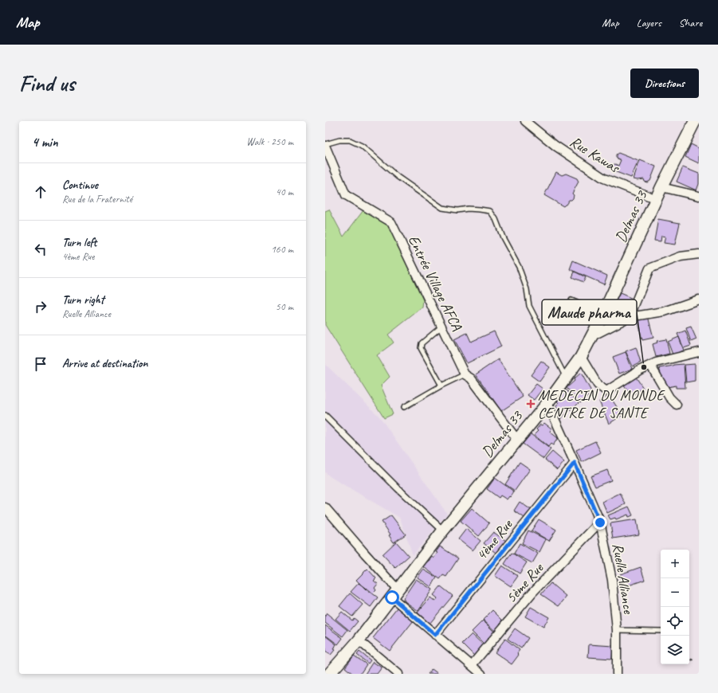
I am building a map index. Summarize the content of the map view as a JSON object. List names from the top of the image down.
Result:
{
  "streets": {
    "main road": ["Delmas 33"],
    "street": [
      "Rue Kawas",
      "Entrée Village AFCA",
      "4ème Rue",
      "Ruelle Alliance",
      "5ème Rue"
    ]
  },
  "crossings": [
    ["Rue Kawas", "Delmas 33"],
    ["Delmas 33", "Entrée Village AFCA"],
    ["Delmas 33", "Ruelle Alliance"],
    ["4ème Rue", "Ruelle Alliance"],
    ["Ruelle Alliance", "5ème Rue"]
  ],
  "places": {
    "other": ["Maude pharma"],
    "health": ["MEDECIN DU MONDE CENTRE DE SANTE"]
  },
  "page": {
    "header": "Map",
    "nav": ["Map", "Layers", "Share"],
    "buttons": "Directions",
    "title": "Find us",
    "heading": ["4 min", "Walk · 250 m"],
    "list": [
      ["Continue", "Rue de la Fraternité", "40 m"],
      ["Turn left", "4ème Rue", "160 m"],
      ["Turn right", "Ruelle Alliance", "50 m"],
      "Arrive at destination"
    ],
    "map_buttons": ["+", "−"]
  }
}
